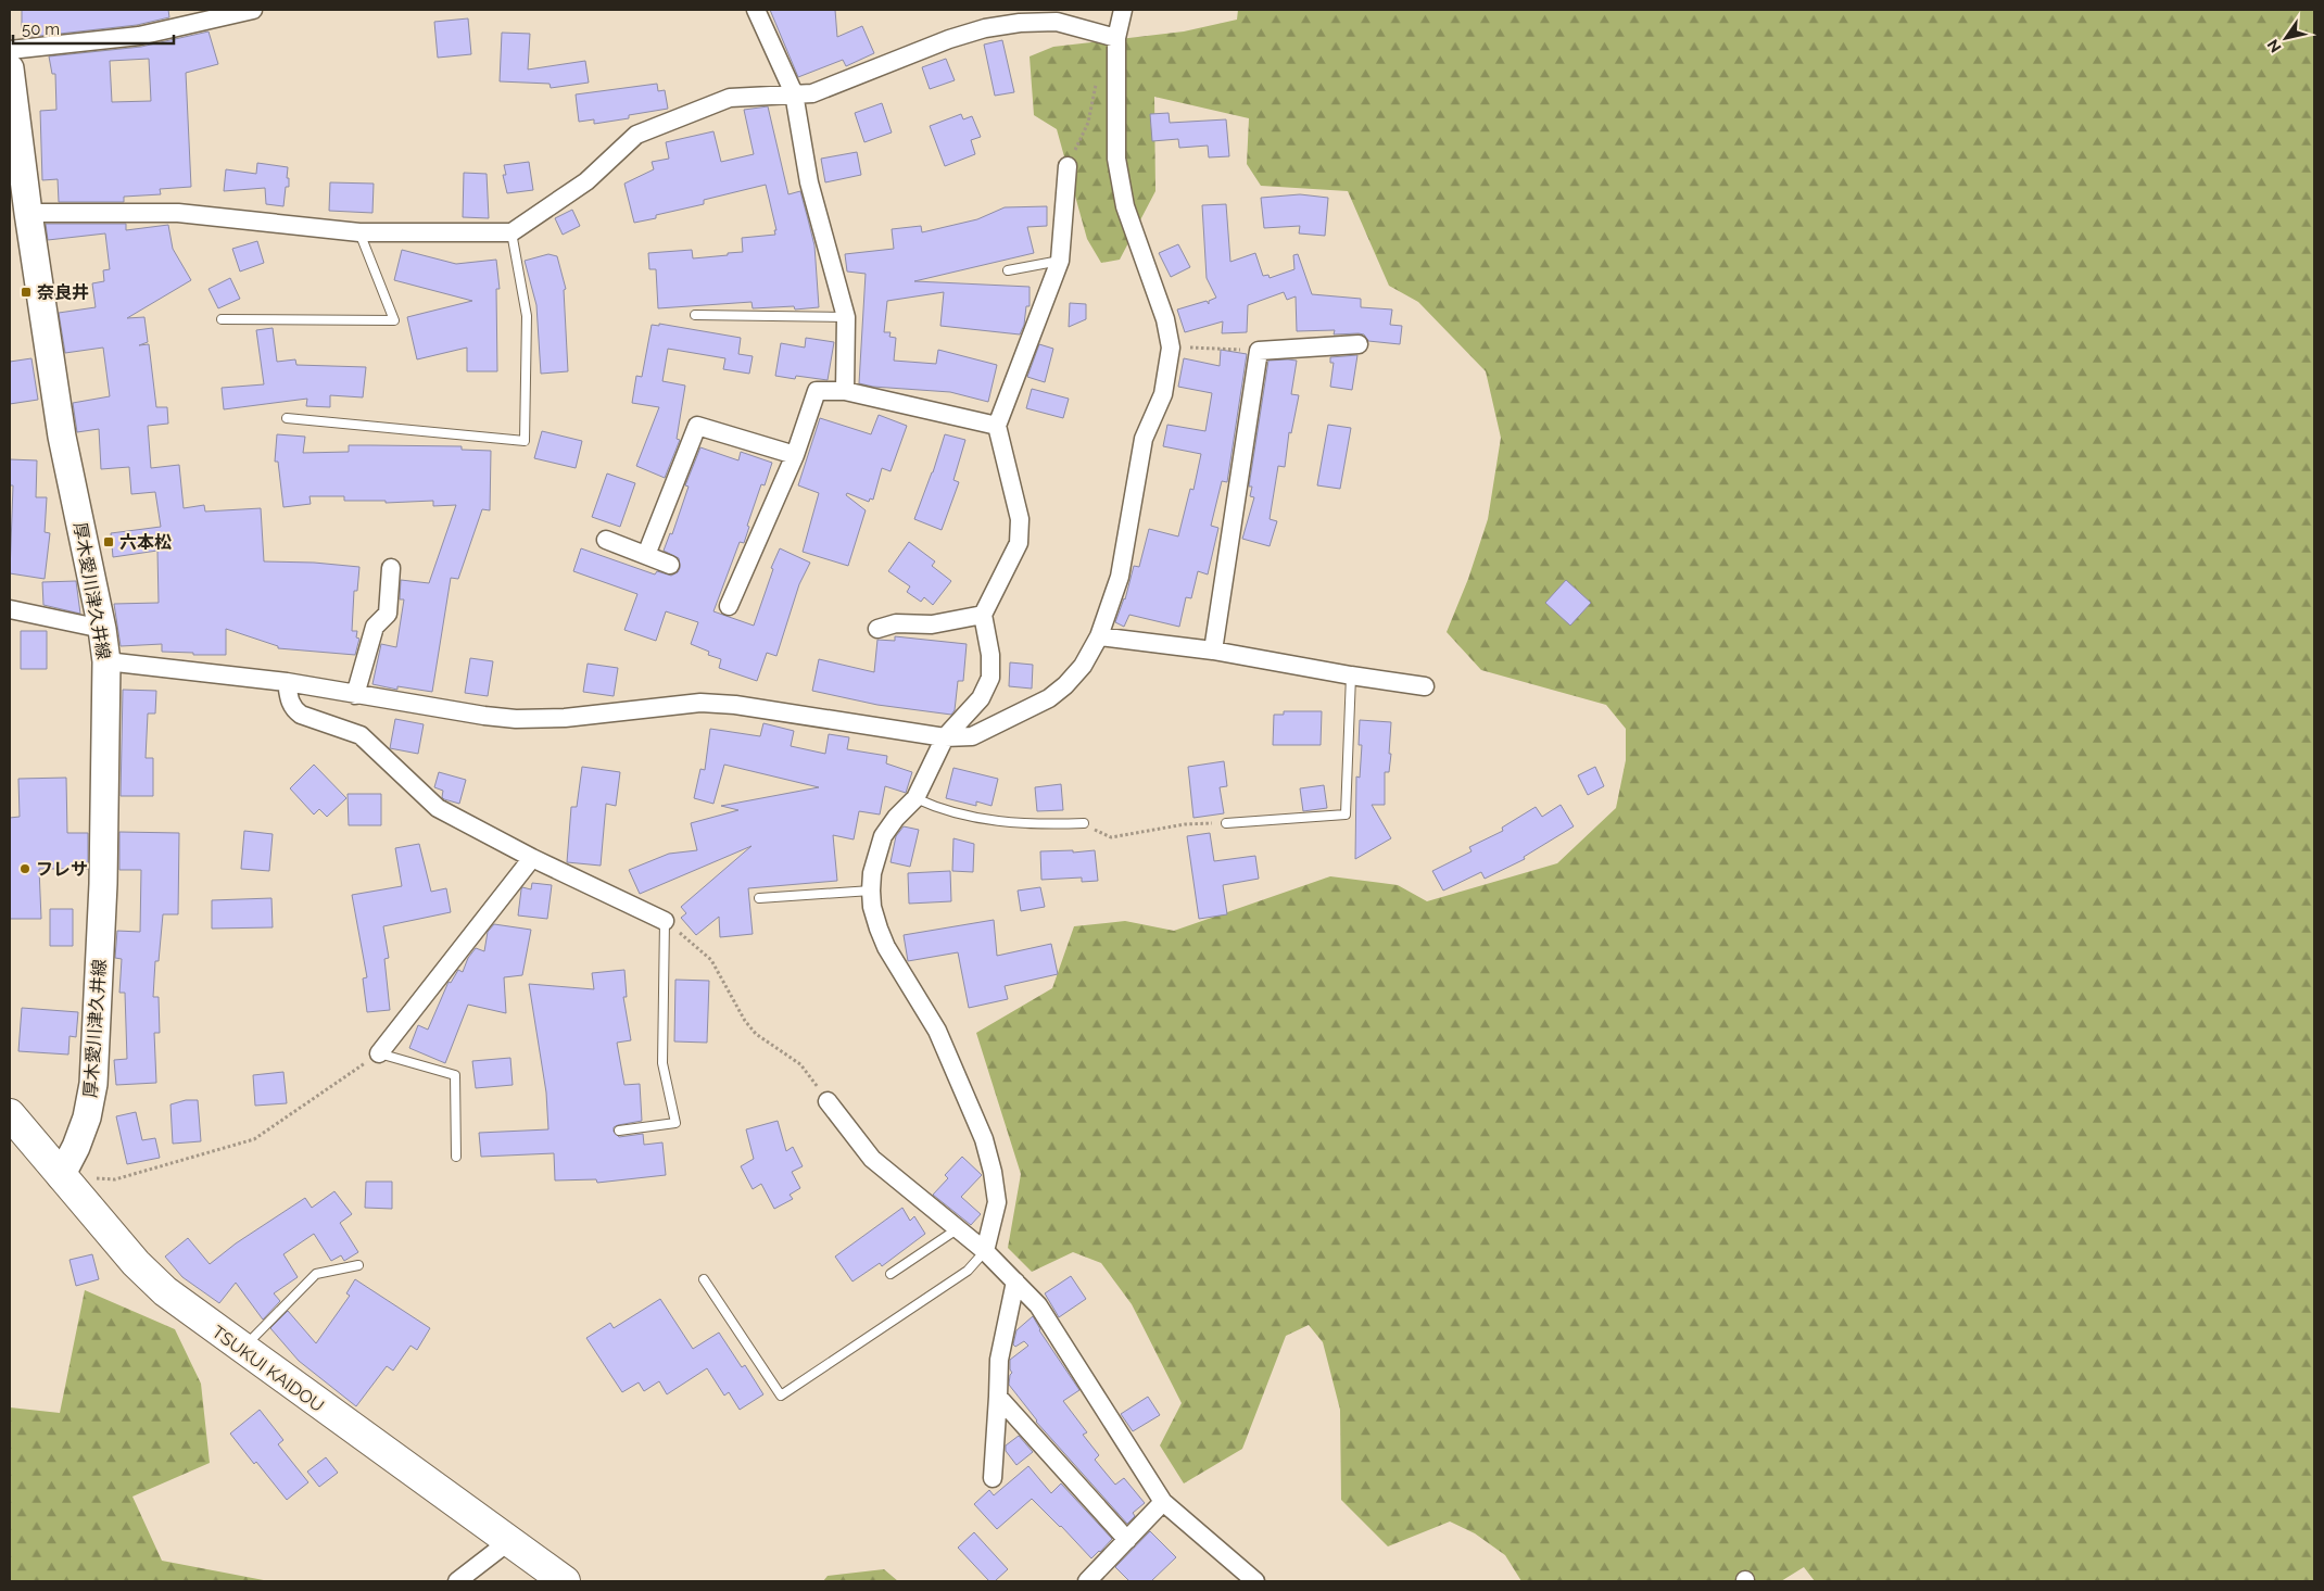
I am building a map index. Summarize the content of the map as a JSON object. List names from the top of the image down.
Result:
{
  "streets": {
    "highway": ["TSUKUI KAIDOU"],
    "main road": ["厚木愛川津久井線"]
  },
  "crossings": [
    ["厚木愛川津久井線", "TSUKUI KAIDOU"]
  ],
  "places": {
    "transit": ["奈良井", "六本松"],
    "other": ["フレサ"]
  },
  "scale_bar": "50 m",
  "north": "bottom left"
}
